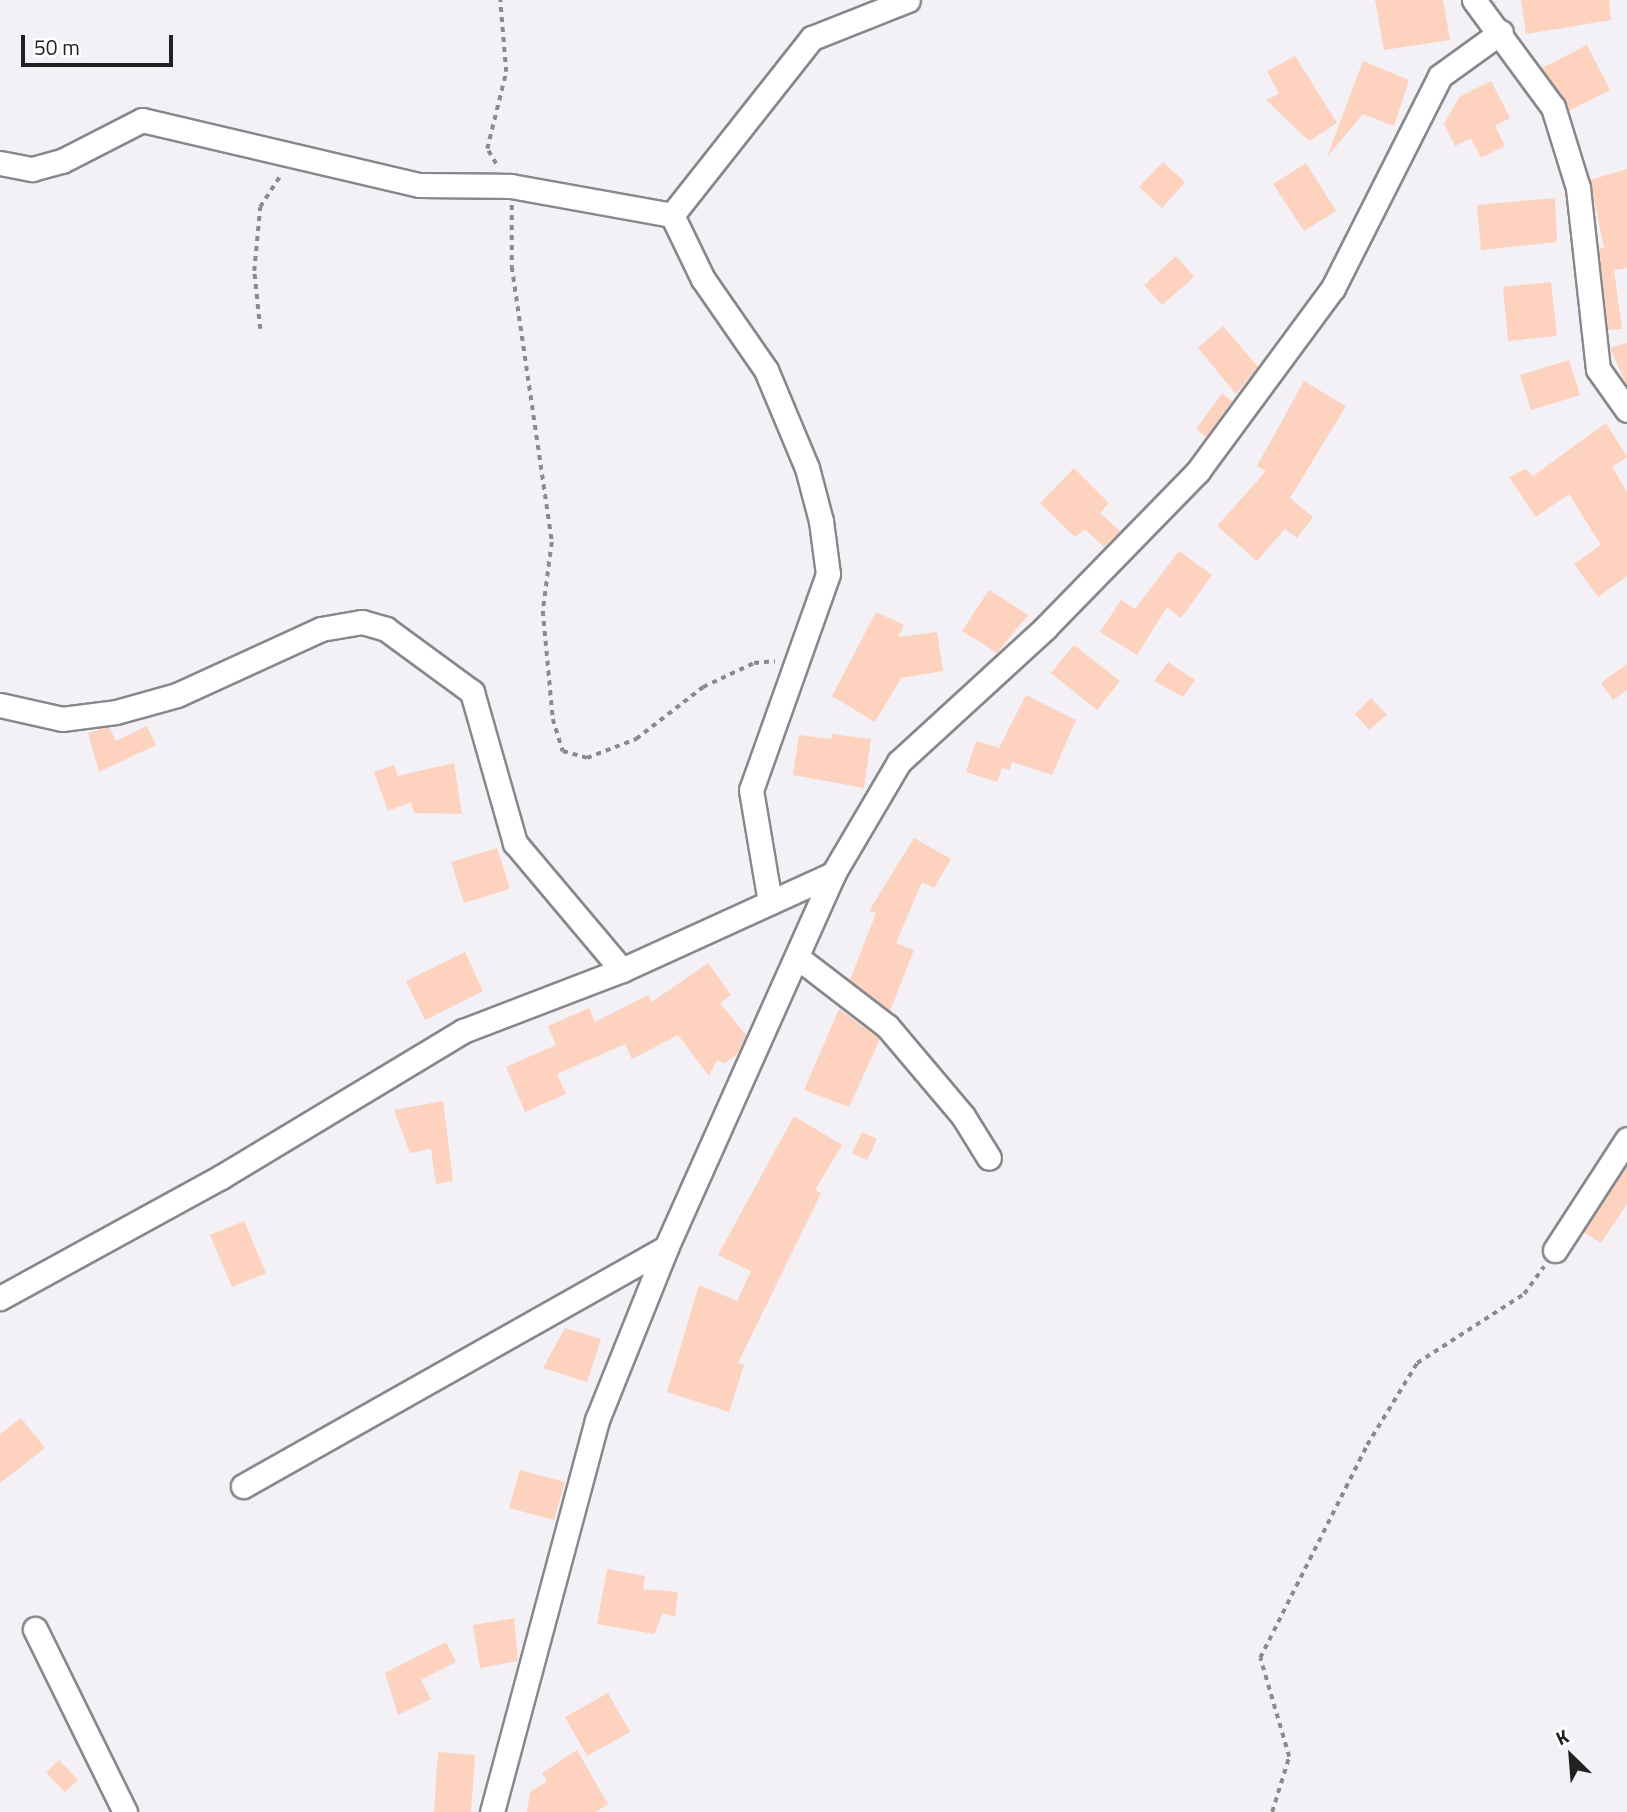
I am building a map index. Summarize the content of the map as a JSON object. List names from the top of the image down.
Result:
{
  "scale_bar": "50 m",
  "north": "top left"
}
